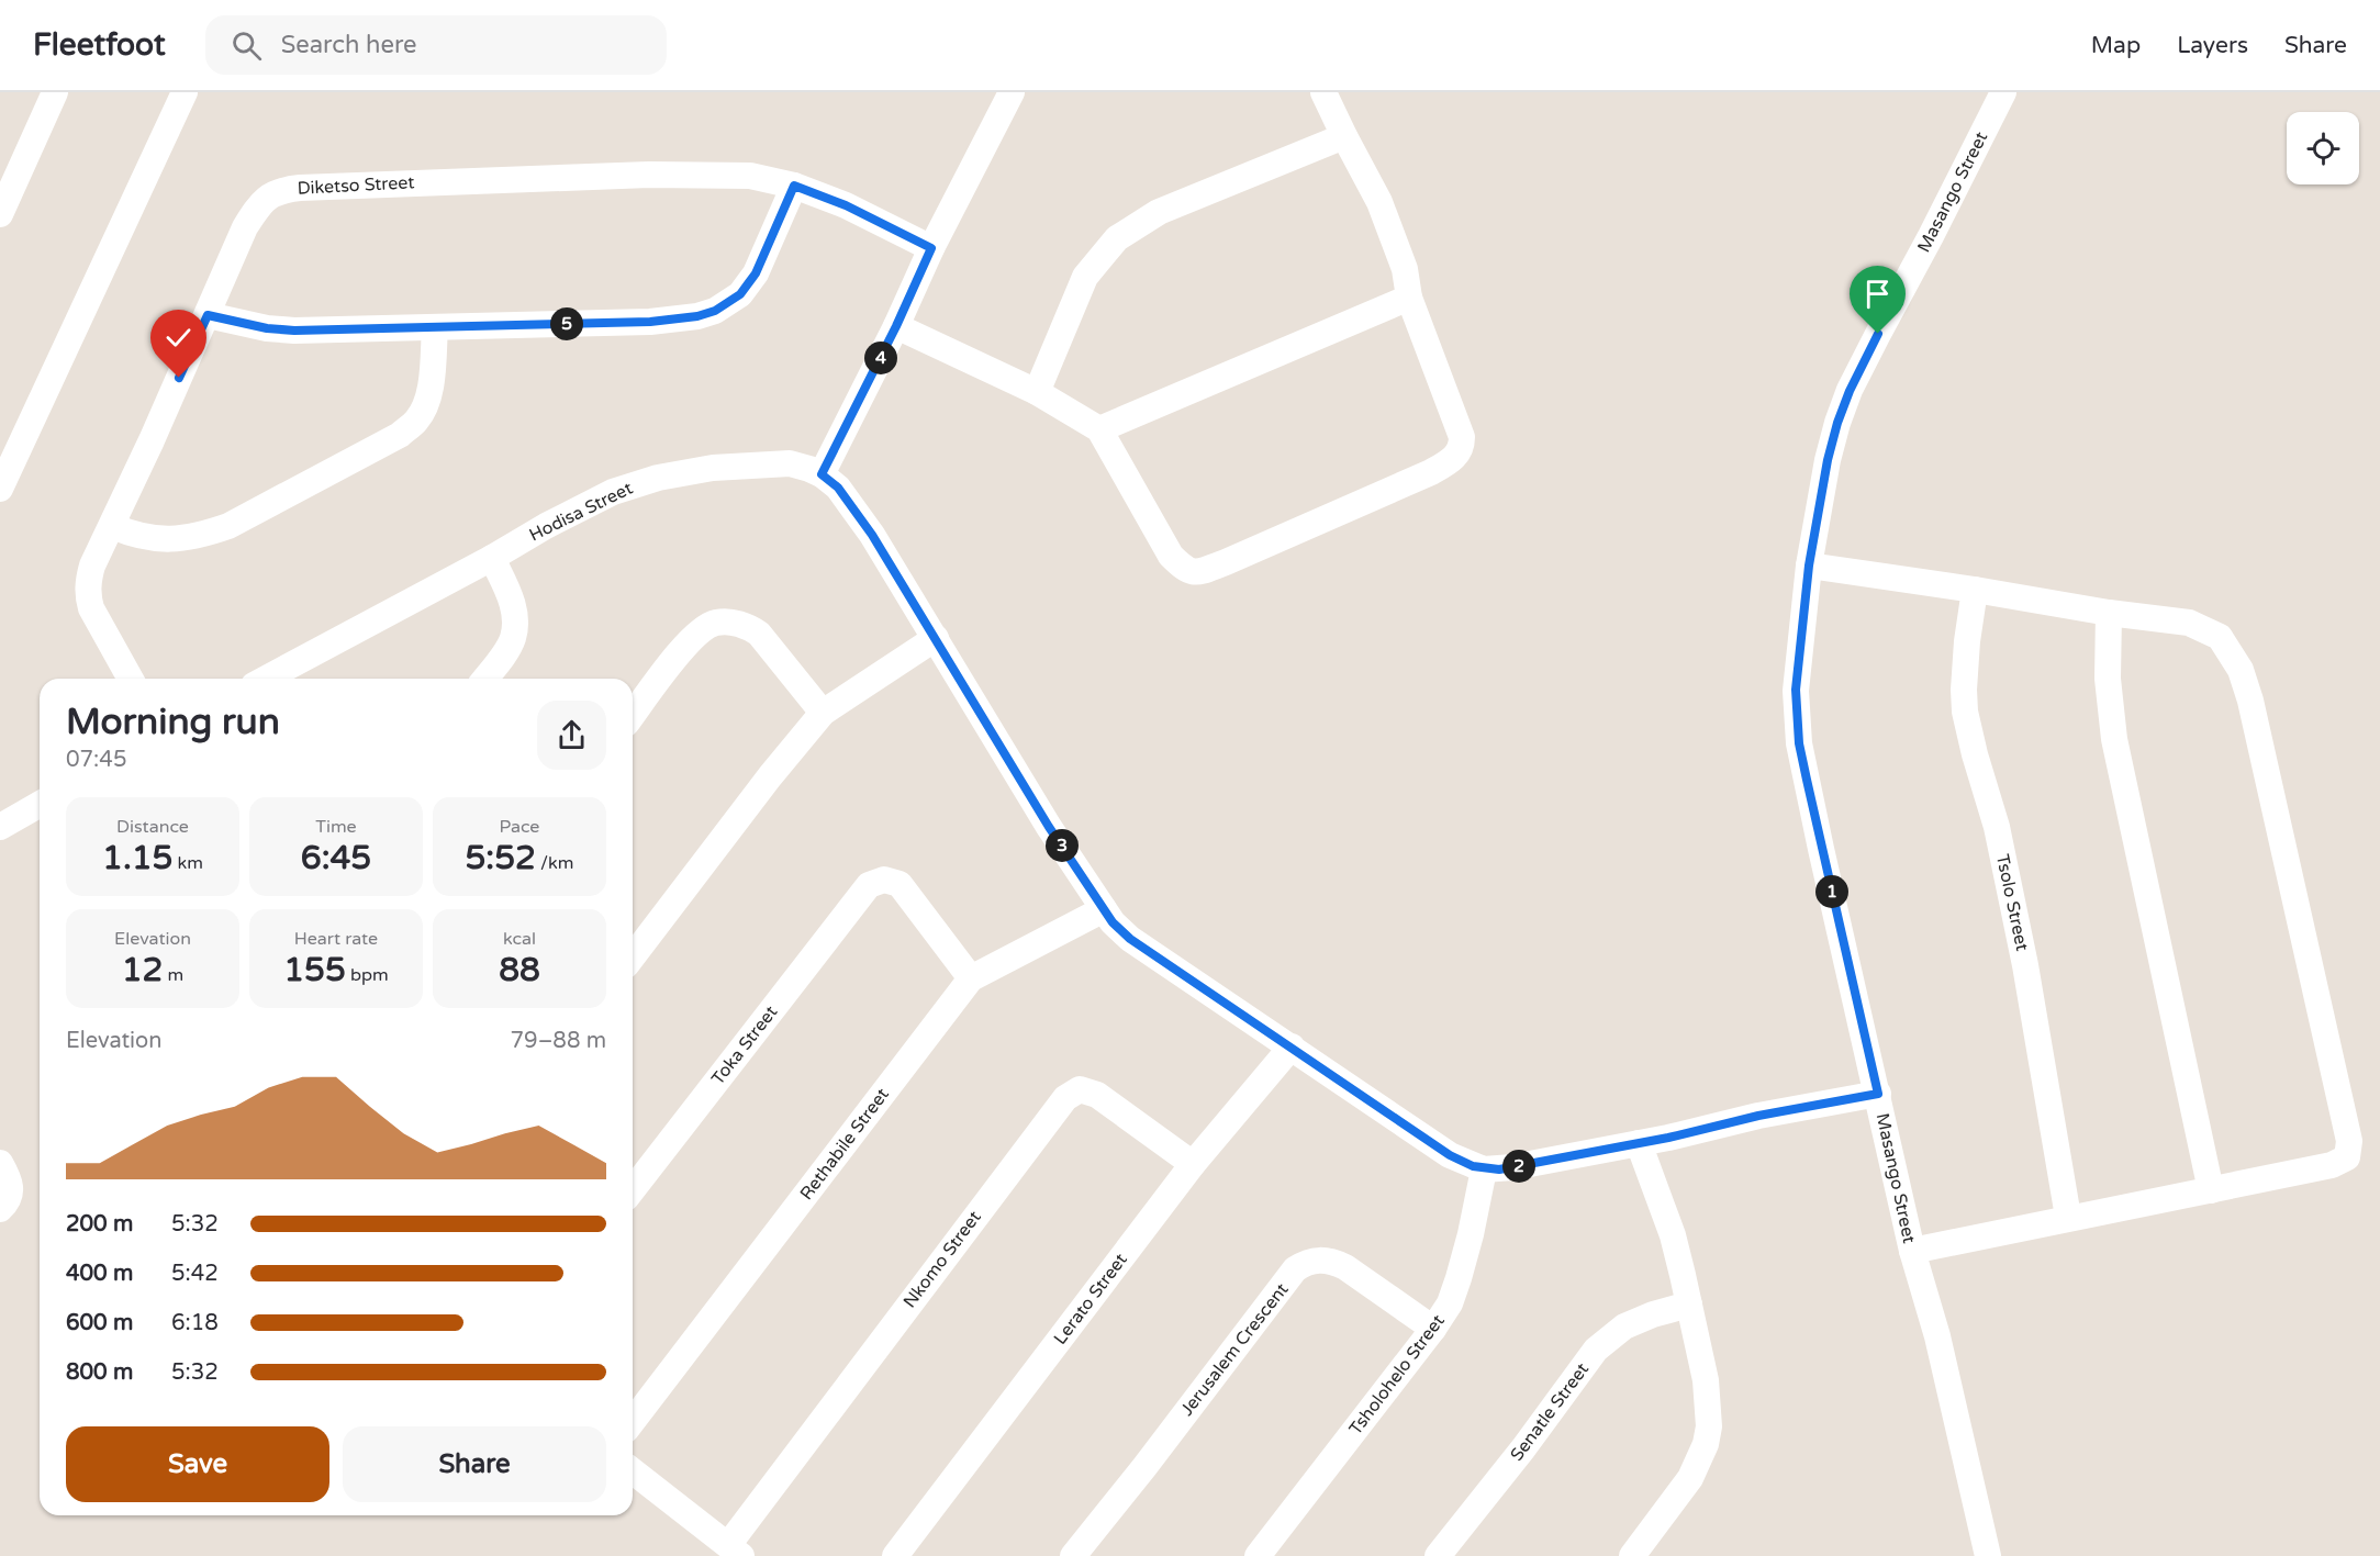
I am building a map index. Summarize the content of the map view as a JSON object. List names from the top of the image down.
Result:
{
  "streets": {
    "street": [
      "Diketso Street",
      "Masango Street",
      "Hodisa Street",
      "Tsolo Street",
      "Toka Street",
      "Rethabile Street",
      "Nkomo Street",
      "Lerato Street",
      "Jerusalem Crescent",
      "Tsholohelo Street",
      "Senatle Street"
    ]
  },
  "crossings": [
    ["Masango Street", "Hodisa Street"],
    ["Hodisa Street", "Rethabile Street"],
    ["Hodisa Street", "Lerato Street"],
    ["Hodisa Street", "Tsholohelo Street"],
    ["Toka Street", "Rethabile Street"],
    ["Nkomo Street", "Lerato Street"],
    ["Jerusalem Crescent", "Tsholohelo Street"]
  ],
  "page": {
    "header": "Fleetfoot",
    "search": "Search here",
    "nav": ["Map", "Layers", "Share"],
    "pins": [
      "5",
      "4",
      "3",
      "1",
      "2"
    ],
    "heading": ["Morning run", "07:45"],
    "stats": [
      ["Distance", "1.15 km"],
      ["Time", "6:45"],
      ["Pace", "5:52 /km"],
      ["Elevation", "12 m"],
      ["Heart rate", "155 bpm"],
      ["kcal", "88"]
    ],
    "chart": ["Elevation", "79–88 m"],
    "list": [
      {
        "name": "200 m",
        "note": "5:32"
      },
      {
        "name": "400 m",
        "note": "5:42"
      },
      {
        "name": "600 m",
        "note": "6:18"
      },
      {
        "name": "800 m",
        "note": "5:32"
      }
    ],
    "buttons": ["Save", "Share"]
  }
}
